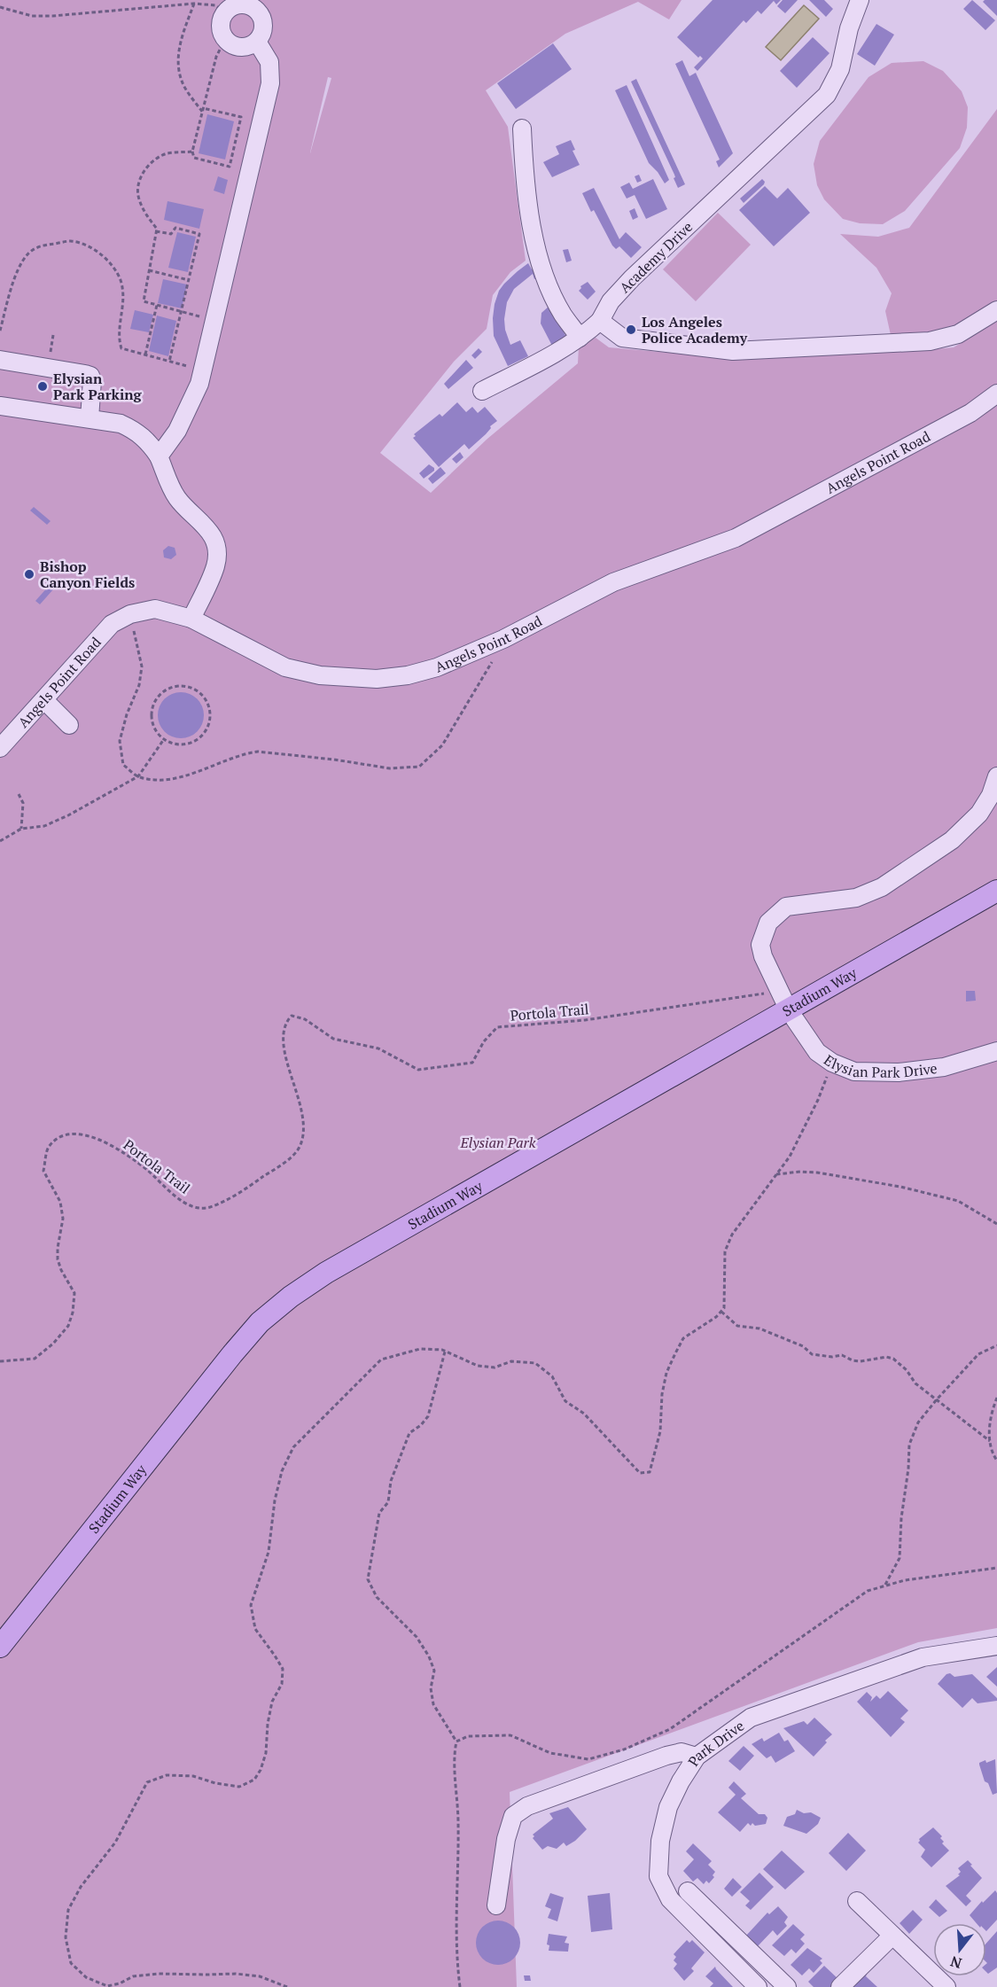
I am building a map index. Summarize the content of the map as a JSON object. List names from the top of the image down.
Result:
{
  "streets": {
    "main road": ["Stadium Way"],
    "street": [
      "Academy Drive",
      "Angels Point Road",
      "Elysian Park Drive",
      "Park Drive"
    ],
    "path": ["Portola Trail"]
  },
  "crossings": [
    ["Stadium Way", "Elysian Park Drive"]
  ],
  "parks": ["Elysian Park"],
  "places": ["Los Angeles Police Academy", "Elysian Park Parking", "Bishop Canyon Fields"],
  "north": "bottom"
}
